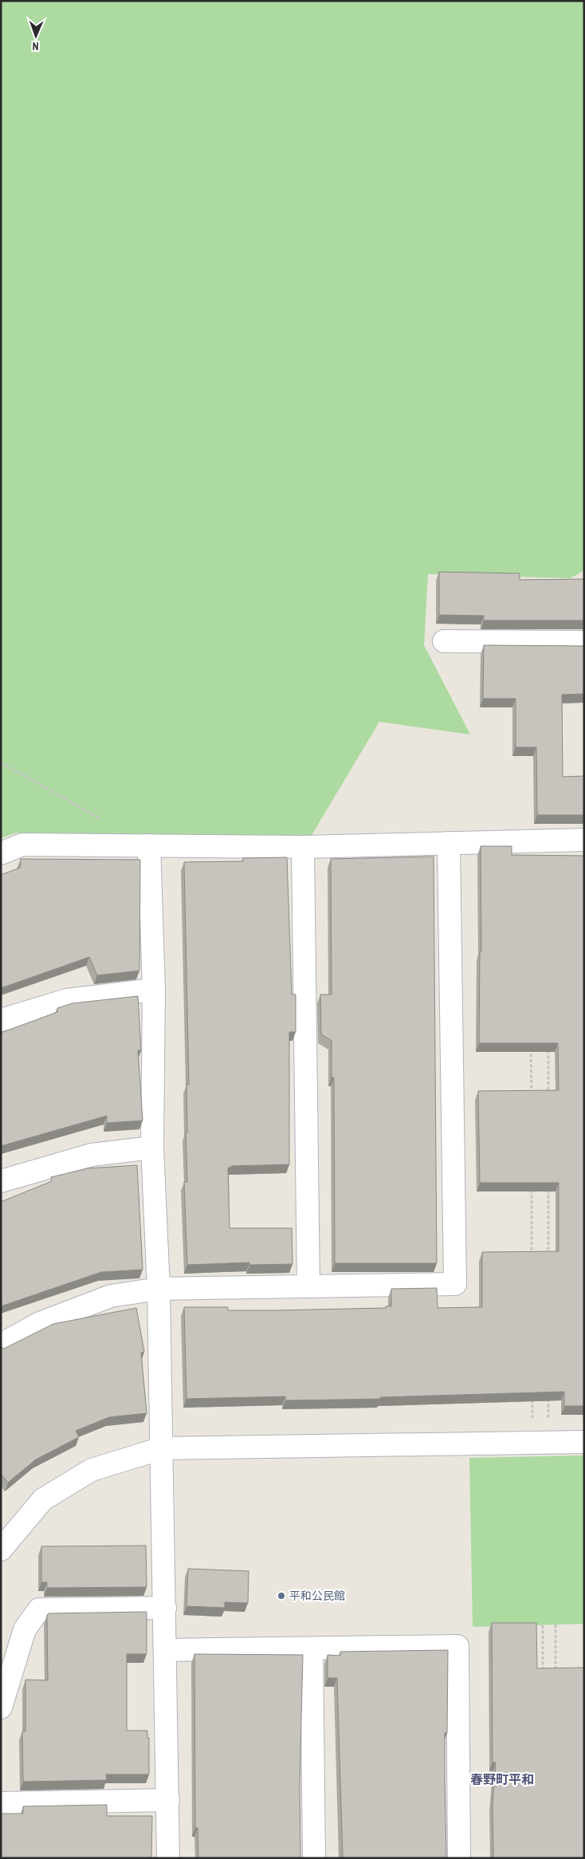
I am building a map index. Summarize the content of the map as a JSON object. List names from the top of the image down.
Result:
{
  "districts": ["春野町平和"],
  "places": ["平和公民館"],
  "north": "bottom"
}
